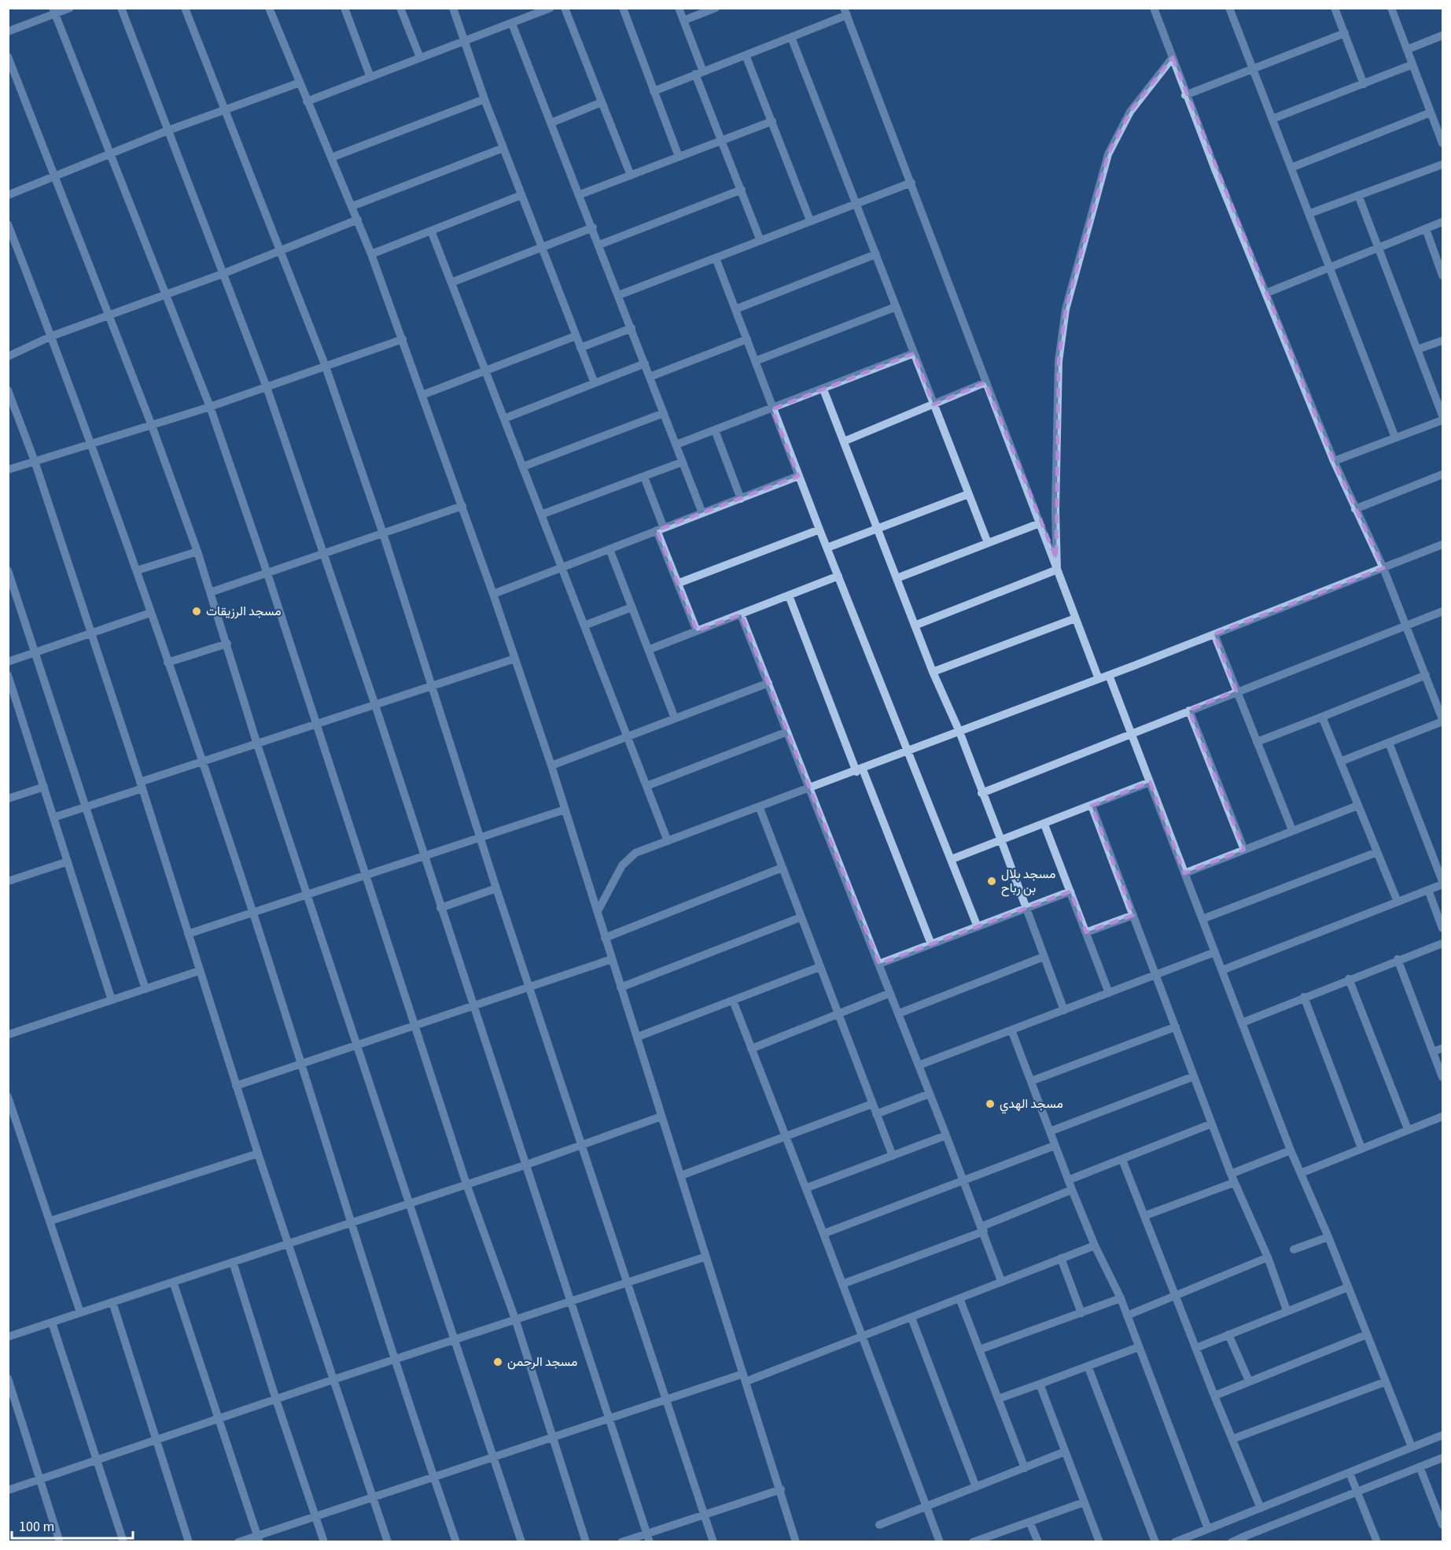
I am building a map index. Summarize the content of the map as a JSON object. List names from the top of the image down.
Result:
{
  "places": [
    "مسجد الرزيقات",
    "مسجد بلال بن رباح",
    "مسجد الهدي",
    "مسجد الرحمن"
  ],
  "scale_bar": "100 m"
}
